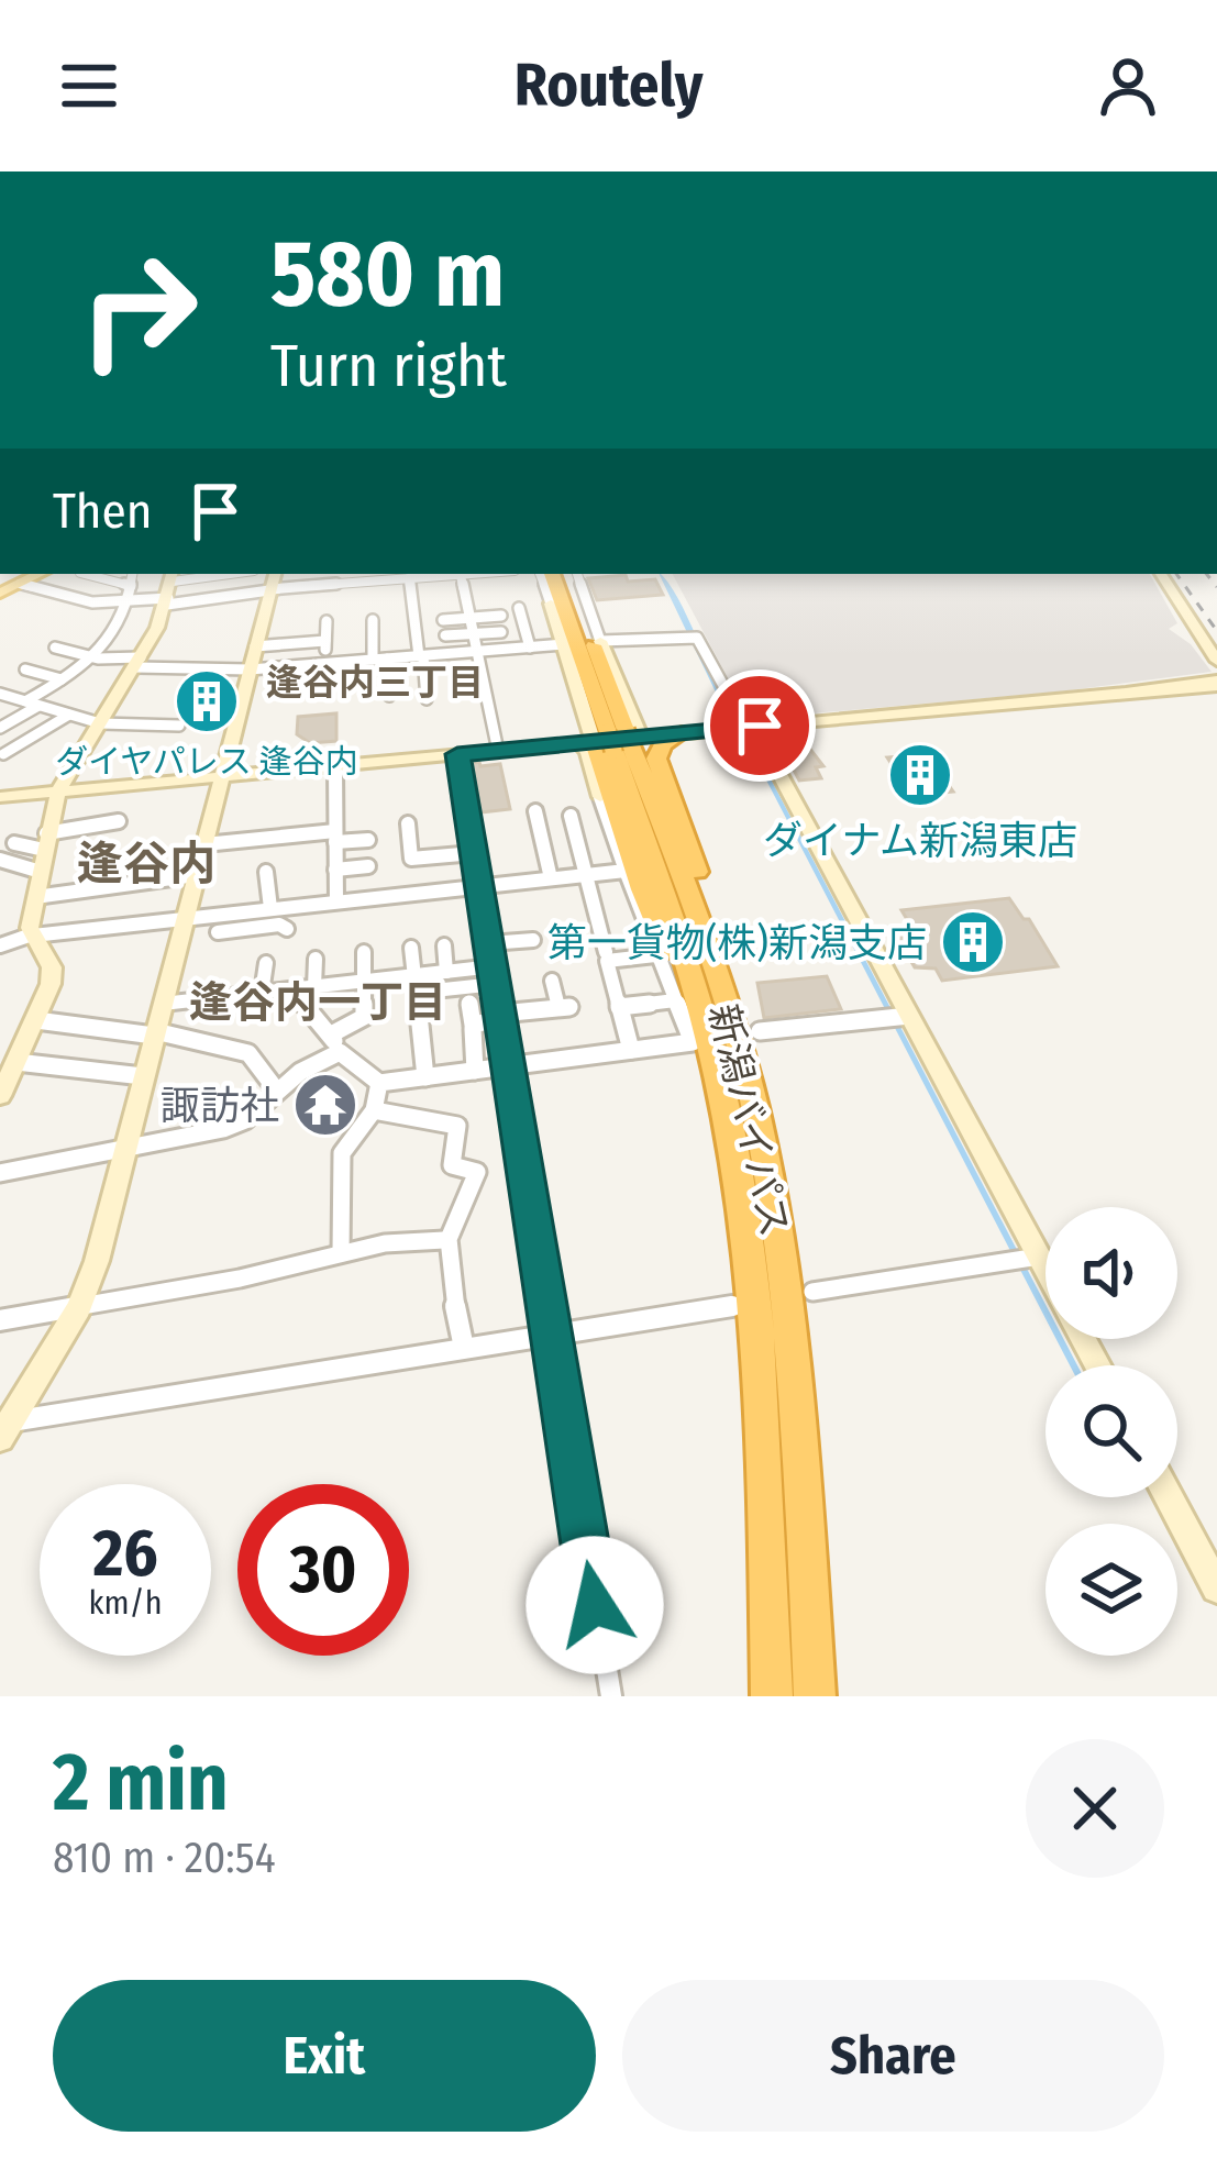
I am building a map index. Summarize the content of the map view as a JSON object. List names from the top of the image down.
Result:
{
  "streets": {
    "highway": ["新潟バイパス"]
  },
  "districts": ["逢谷内三丁目", "逢谷内", "逢谷内一丁目"],
  "places": {
    "building": ["ダイヤパレス 逢谷内", "ダイナム新潟東店", "第一貨物(株)新潟支店"],
    "temple": ["諏訪社"]
  },
  "page": {
    "header": "Routely",
    "turn": ["580 m", "Turn right"],
    "then": "Then",
    "speed": "26 km/h",
    "limit": "30",
    "heading": ["2 min", "810 m · 20:54"],
    "buttons": ["Exit", "Share"]
  }
}
